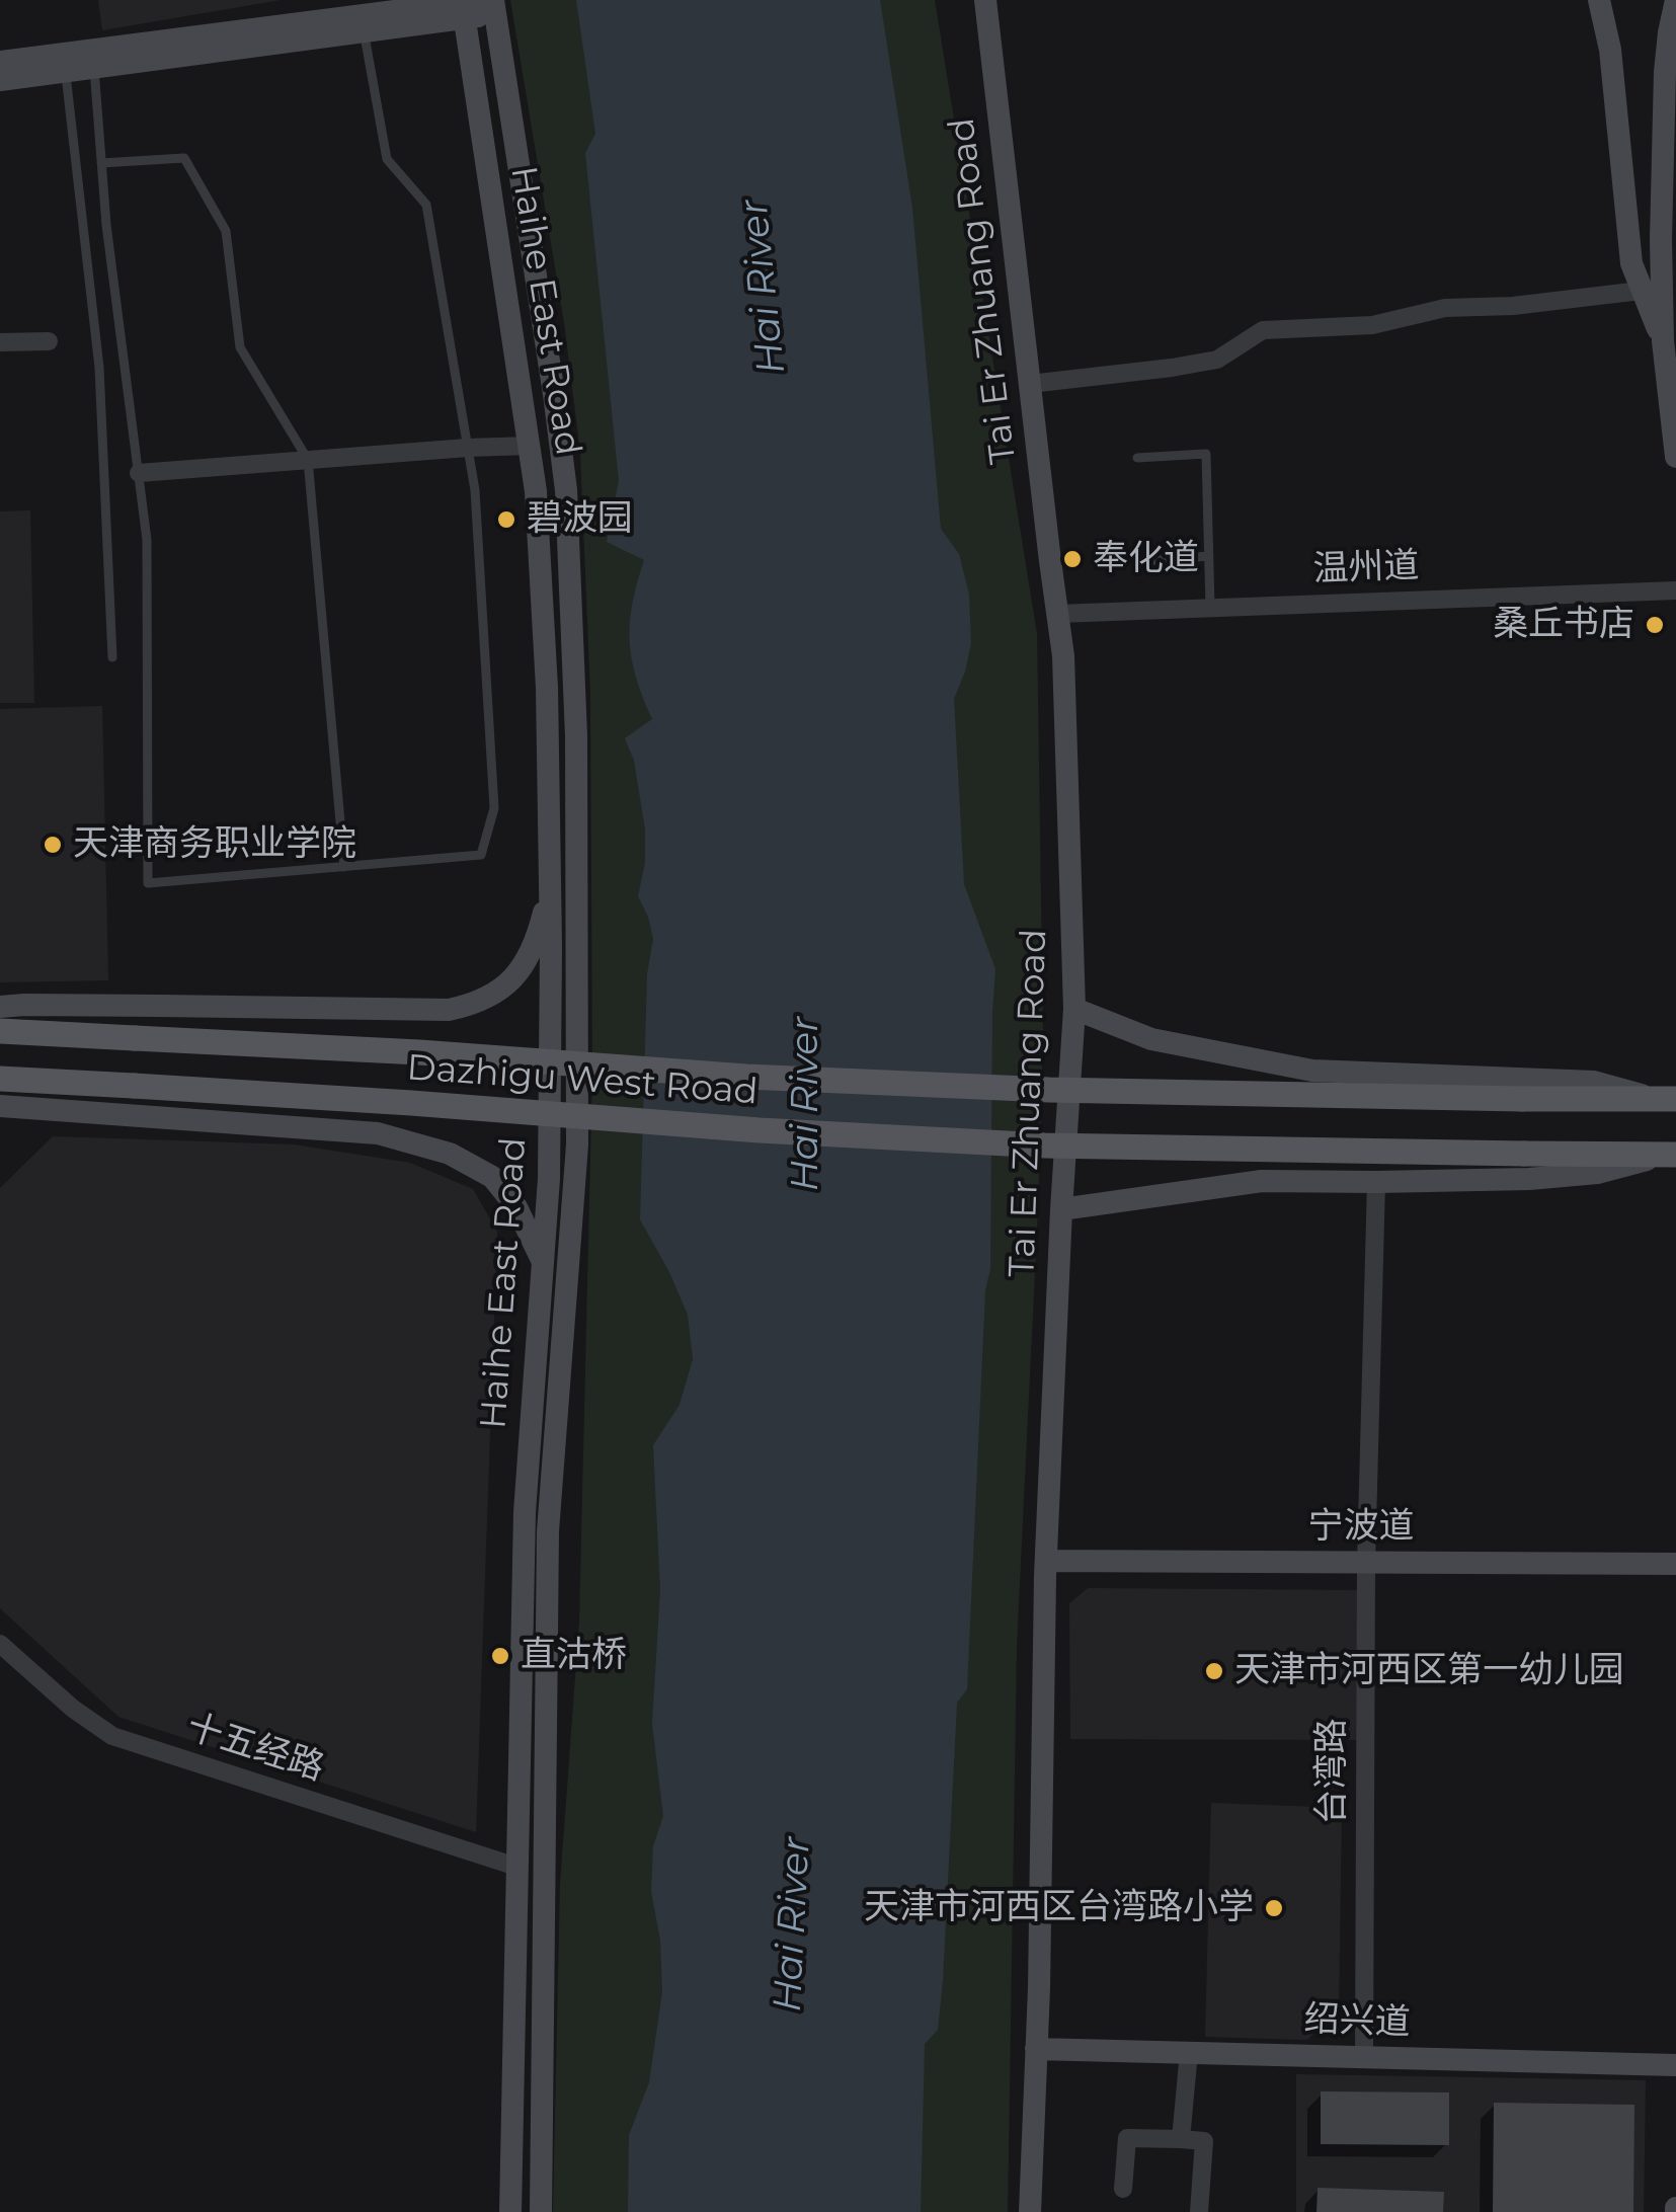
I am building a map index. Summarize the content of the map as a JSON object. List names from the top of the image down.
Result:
{
  "streets": {
    "main road": [
      "Tai Er Zhuang Road",
      "Haihe East Road",
      "Dazhigu West Road",
      "宁波道",
      "绍兴道"
    ],
    "street": ["温州道", "十五经路", "台湾路"]
  },
  "crossings": [
    ["Tai Er Zhuang Road", "温州道"],
    ["Tai Er Zhuang Road", "宁波道"],
    ["Tai Er Zhuang Road", "绍兴道"],
    ["Haihe East Road", "十五经路"],
    ["宁波道", "台湾路"],
    ["台湾路", "绍兴道"]
  ],
  "water": ["Hai River"],
  "places": [
    "碧波园",
    "奉化道",
    "桑丘书店",
    "天津商务职业学院",
    "直沽桥",
    "天津市河西区第一幼儿园",
    "天津市河西区台湾路小学"
  ]
}
